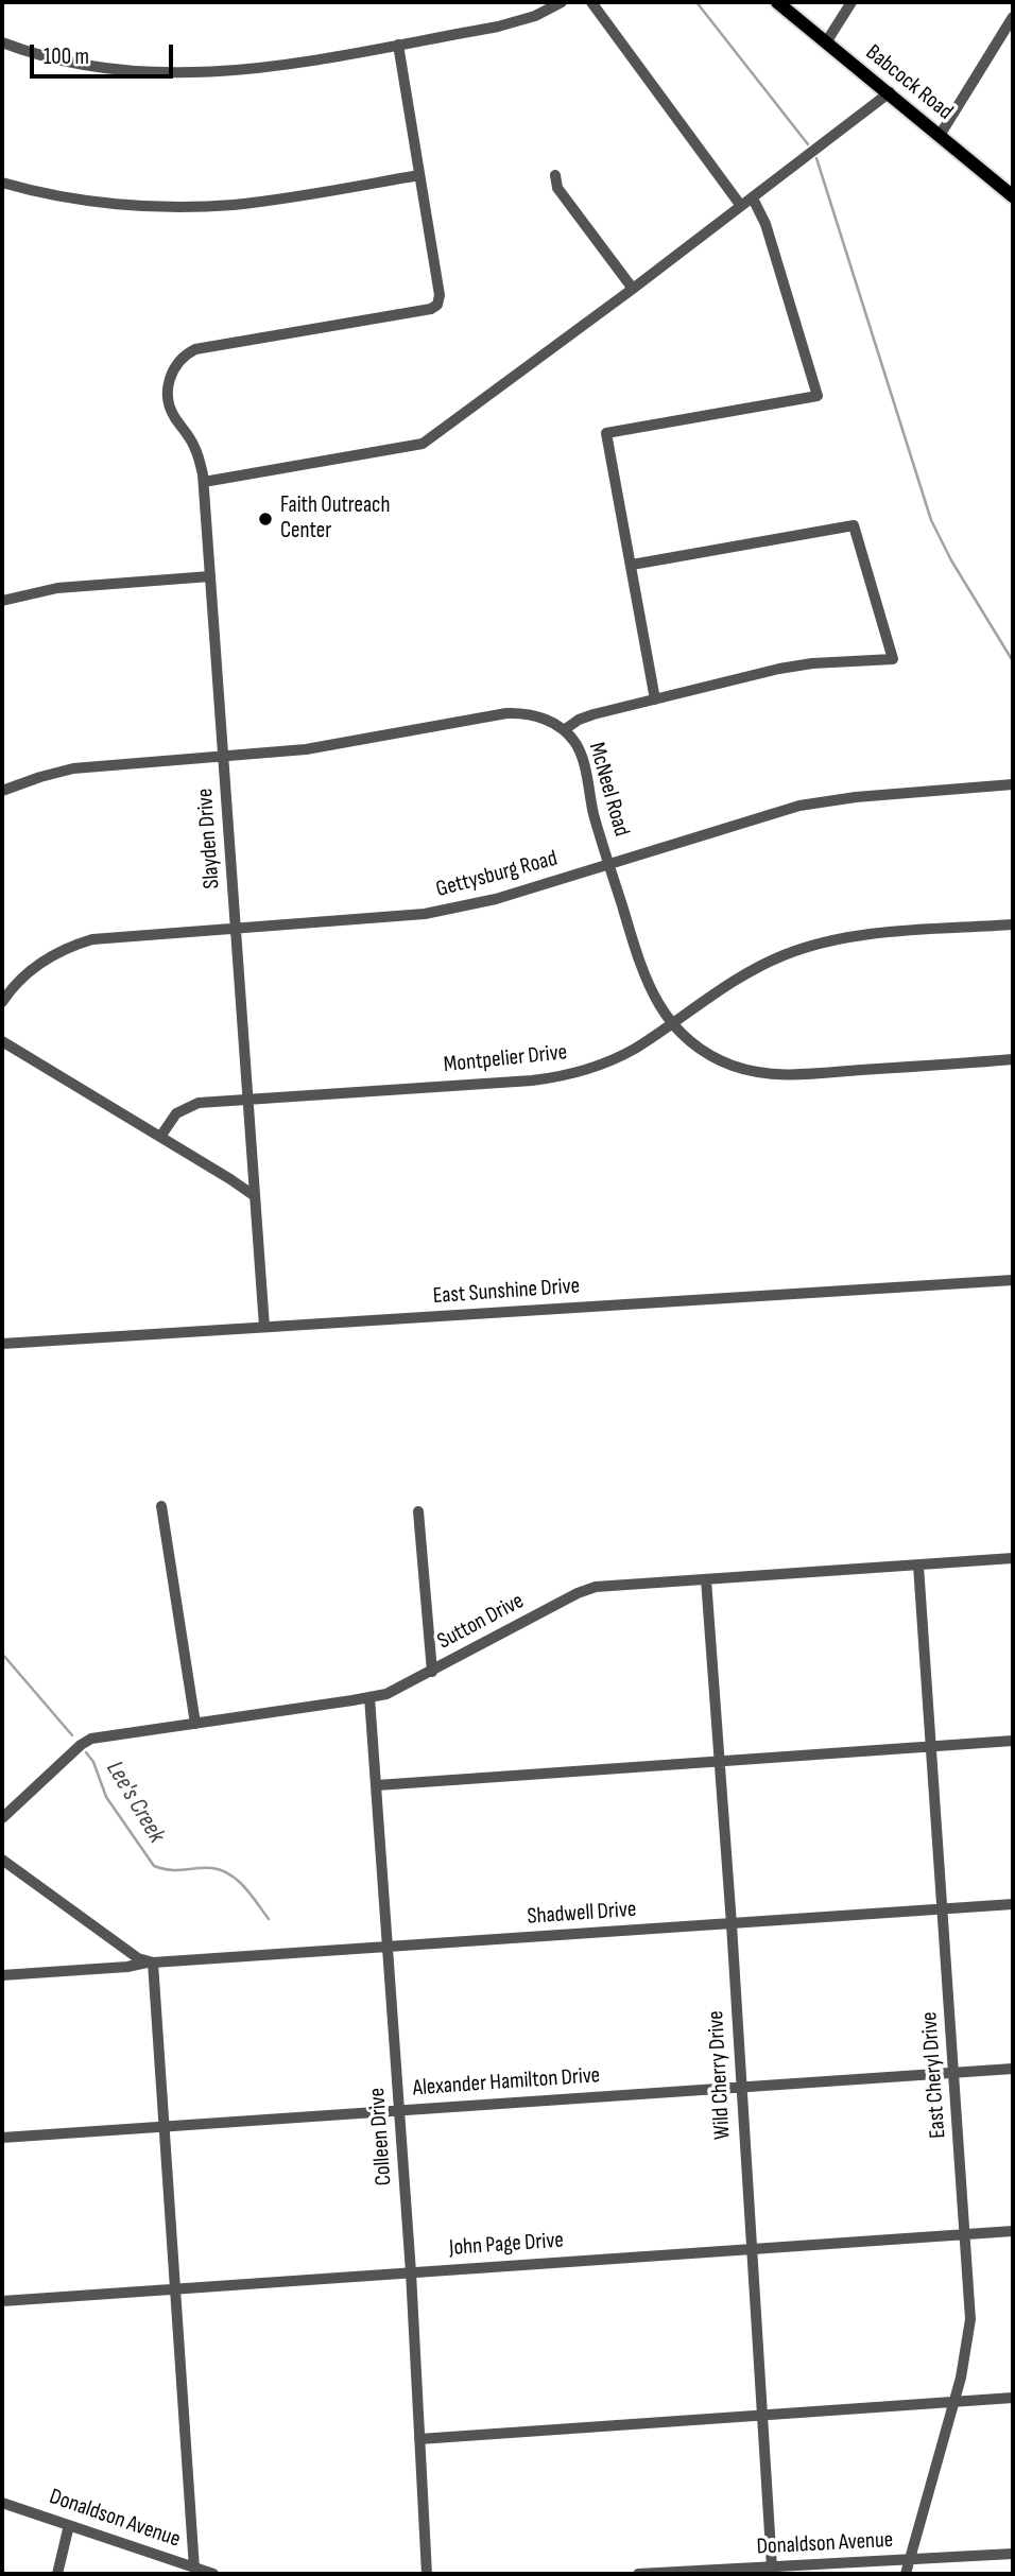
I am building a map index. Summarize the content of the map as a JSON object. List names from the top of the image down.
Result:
{
  "streets": {
    "main road": ["Babcock Road"],
    "street": [
      "McNeel Road",
      "Slayden Drive",
      "Gettysburg Road",
      "Montpelier Drive",
      "East Sunshine Drive",
      "Sutton Drive",
      "Shadwell Drive",
      "Wild Cherry Drive",
      "East Cheryl Drive",
      "Alexander Hamilton Drive",
      "Colleen Drive",
      "John Page Drive",
      "Donaldson Avenue"
    ]
  },
  "crossings": [
    ["McNeel Road", "Slayden Drive"],
    ["McNeel Road", "Gettysburg Road"],
    ["McNeel Road", "Montpelier Drive"],
    ["Slayden Drive", "Gettysburg Road"],
    ["Slayden Drive", "Montpelier Drive"],
    ["Slayden Drive", "East Sunshine Drive"],
    ["Sutton Drive", "Wild Cherry Drive"],
    ["Sutton Drive", "East Cheryl Drive"],
    ["Sutton Drive", "Colleen Drive"],
    ["Shadwell Drive", "Wild Cherry Drive"],
    ["Shadwell Drive", "East Cheryl Drive"],
    ["Shadwell Drive", "Colleen Drive"],
    ["Wild Cherry Drive", "Alexander Hamilton Drive"],
    ["Wild Cherry Drive", "John Page Drive"],
    ["Wild Cherry Drive", "Donaldson Avenue"],
    ["East Cheryl Drive", "Alexander Hamilton Drive"],
    ["East Cheryl Drive", "John Page Drive"],
    ["East Cheryl Drive", "Donaldson Avenue"],
    ["Alexander Hamilton Drive", "Colleen Drive"],
    ["Colleen Drive", "John Page Drive"]
  ],
  "water": ["Lee's Creek"],
  "places": ["Faith Outreach Center"],
  "scale_bar": "100 m"
}
